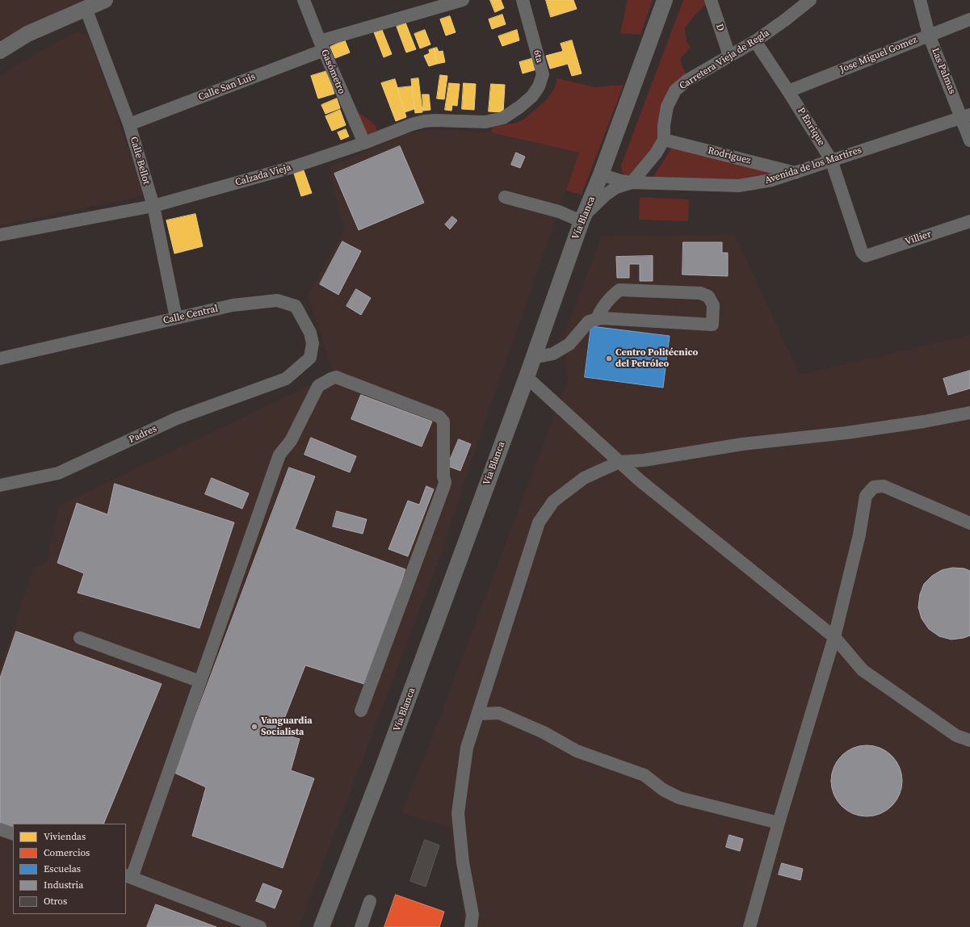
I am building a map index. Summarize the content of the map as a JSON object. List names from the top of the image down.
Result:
{
  "streets": {
    "main road": ["Vía Blanca"],
    "street": [
      "D",
      "Jose Miguel Gomez",
      "6ta",
      "Carretera Vieja de Regla",
      "Las Palmas",
      "Gasómetro",
      "Calle San Luis",
      "P Enrique",
      "Rodríguez",
      "Calle Bellot",
      "Avenida de los Martires",
      "Calzada Vieja",
      "Villier",
      "Calle Central",
      "Padres"
    ]
  },
  "crossings": [
    ["D", "Carretera Vieja de Regla"],
    ["Jose Miguel Gomez", "Las Palmas"],
    ["Jose Miguel Gomez", "P Enrique"],
    ["6ta", "Calzada Vieja"],
    ["Carretera Vieja de Regla", "P Enrique"],
    ["Carretera Vieja de Regla", "Rodríguez"],
    ["Carretera Vieja de Regla", "Avenida de los Martires"],
    ["Las Palmas", "Avenida de los Martires"],
    ["Gasómetro", "Calle San Luis"],
    ["Gasómetro", "Calzada Vieja"],
    ["Calle San Luis", "Calle Bellot"],
    ["P Enrique", "Avenida de los Martires"],
    ["P Enrique", "Villier"],
    ["Rodríguez", "Avenida de los Martires"],
    ["Calle Bellot", "Calzada Vieja"],
    ["Calle Bellot", "Calle Central"],
    ["Calle Central", "Padres"]
  ],
  "places": ["Centro Politécnico del Petróleo", "Vanguardia Socialista"],
  "legend": [
    "Viviendas",
    "Comercios",
    "Escuelas",
    "Industria",
    "Otros"
  ]
}
